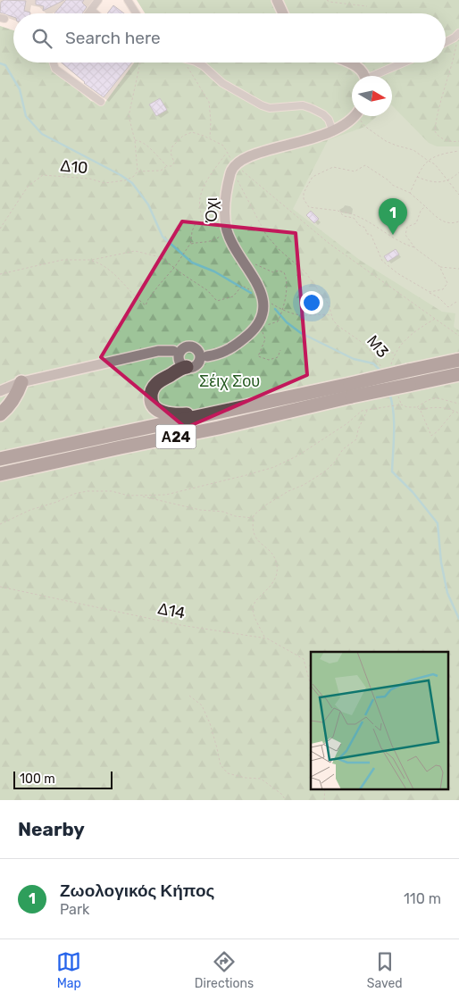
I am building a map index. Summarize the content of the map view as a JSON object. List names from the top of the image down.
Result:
{
  "streets": {
    "highway": ["Α24"],
    "main road": ["Όχι"],
    "path": ["Δ10", "Μ3", "Δ14"]
  },
  "parks": ["Σέιχ Σου"],
  "scale_bar": "100 m",
  "north": "right",
  "page": {
    "search": "Search here",
    "pins": "1",
    "scale": "100 m",
    "heading": "Nearby",
    "list": [
      {
        "mark": "1",
        "name": "Ζωολογικός Κήπος",
        "note": "Park",
        "value": "110 m"
      }
    ],
    "nav": ["Map", "Directions", "Saved"]
  }
}
